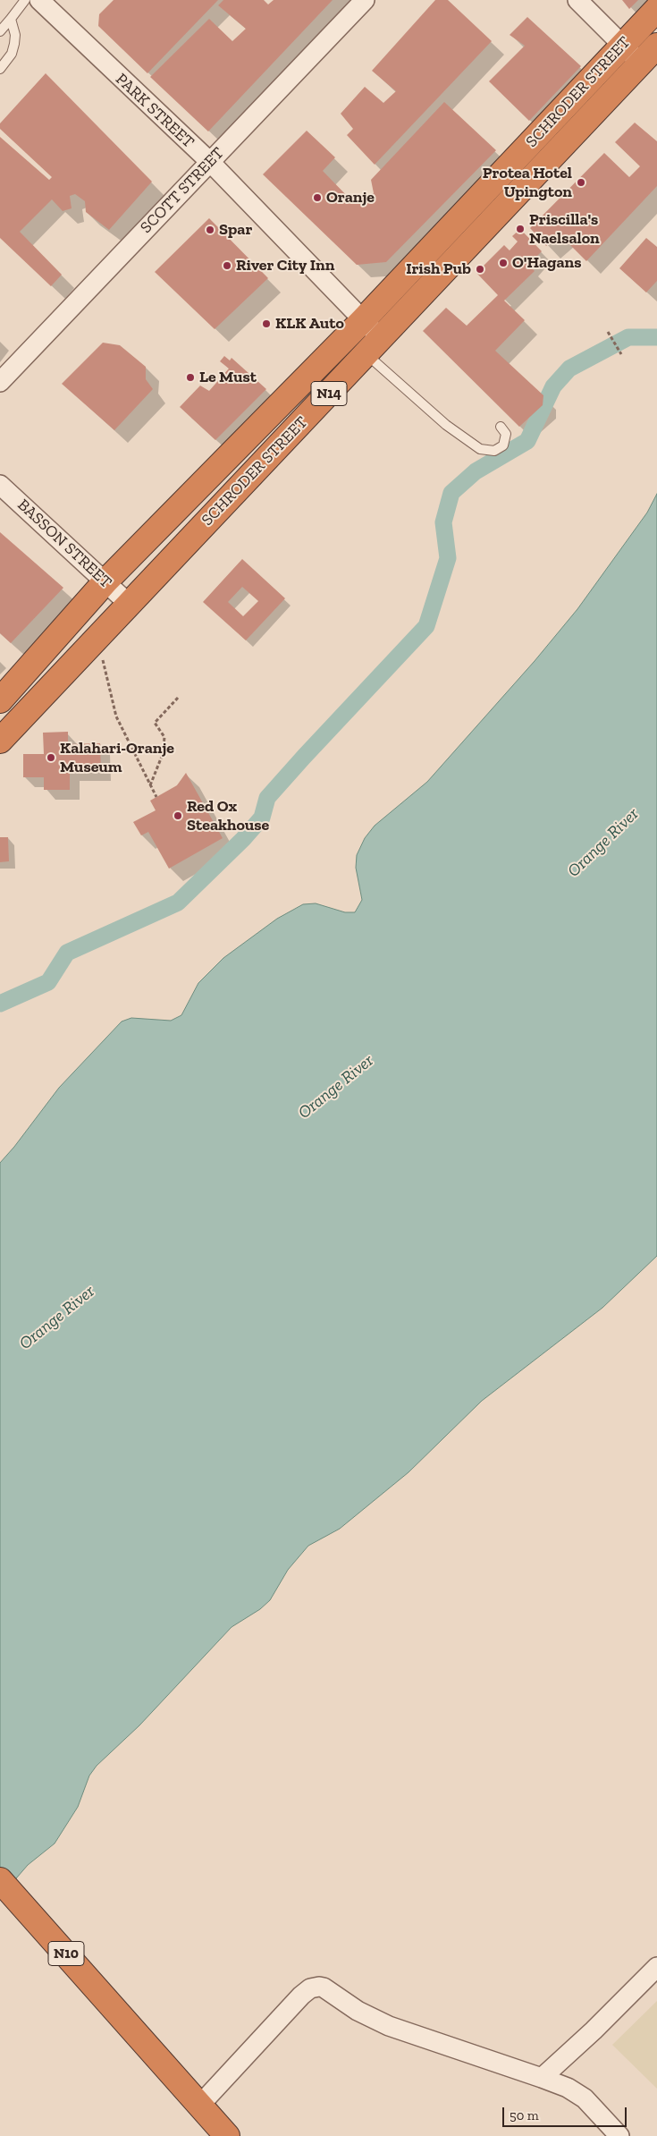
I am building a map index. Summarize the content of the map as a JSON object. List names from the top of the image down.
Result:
{
  "streets": {
    "highway": ["SCHRODER STREET", "N14", "N10"],
    "street": ["PARK STREET", "SCOTT STREET", "BASSON STREET"]
  },
  "crossings": [
    ["SCHRODER STREET", "PARK STREET"],
    ["SCHRODER STREET", "BASSON STREET"],
    ["PARK STREET", "SCOTT STREET"]
  ],
  "water": ["Orange River"],
  "places": [
    "Protea Hotel Upington",
    "Oranje",
    "Priscilla's Naelsalon",
    "Spar",
    "O'Hagans",
    "River City Inn",
    "Irish Pub",
    "KLK Auto",
    "Le Must",
    "Kalahari-Oranje Museum",
    "Red Ox Steakhouse"
  ],
  "scale_bar": "50 m"
}
